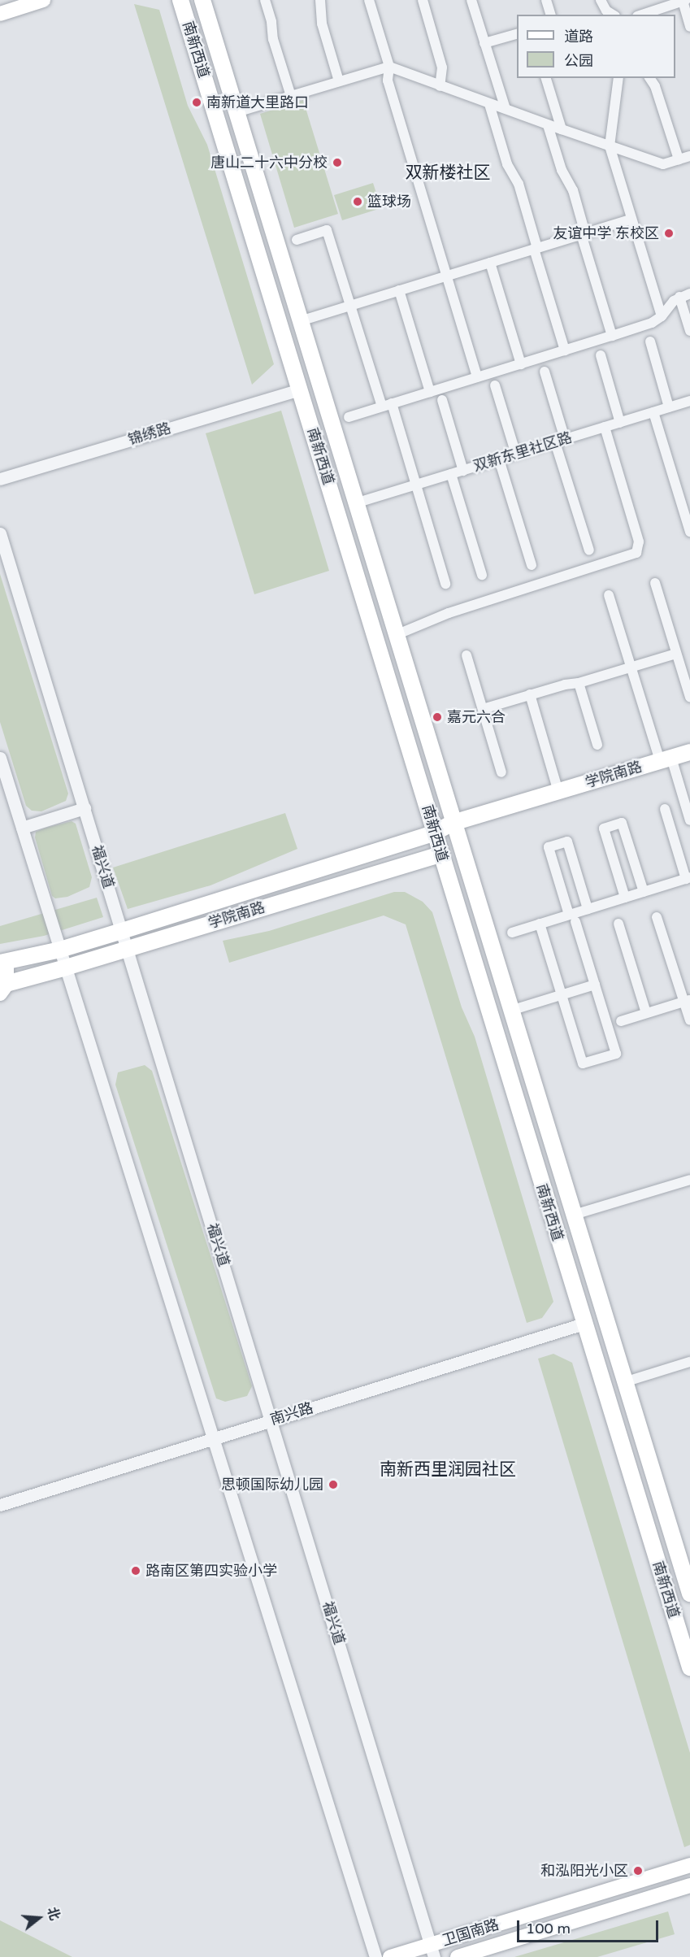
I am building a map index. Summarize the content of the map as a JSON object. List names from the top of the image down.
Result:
{
  "streets": {
    "main road": ["南新西道", "学院南路", "卫国南路"],
    "street": [
      "锦绣路",
      "双新东里社区路",
      "福兴道",
      "南兴路"
    ]
  },
  "crossings": [
    ["南新西道", "锦绣路"],
    ["南新西道", "双新东里社区路"],
    ["南新西道", "学院南路"],
    ["南新西道", "南兴路"],
    ["学院南路", "福兴道"],
    ["福兴道", "南兴路"],
    ["福兴道", "卫国南路"]
  ],
  "districts": ["双新楼社区", "南新西里润园社区"],
  "places": [
    "南新道大里路口",
    "唐山二十六中分校",
    "篮球场",
    "友谊中学 东校区",
    "嘉元六合",
    "思顿国际幼儿园",
    "路南区第四实验小学",
    "和泓阳光小区"
  ],
  "legend": ["道路", "公园"],
  "scale_bar": "100 m",
  "north": "right"
}
